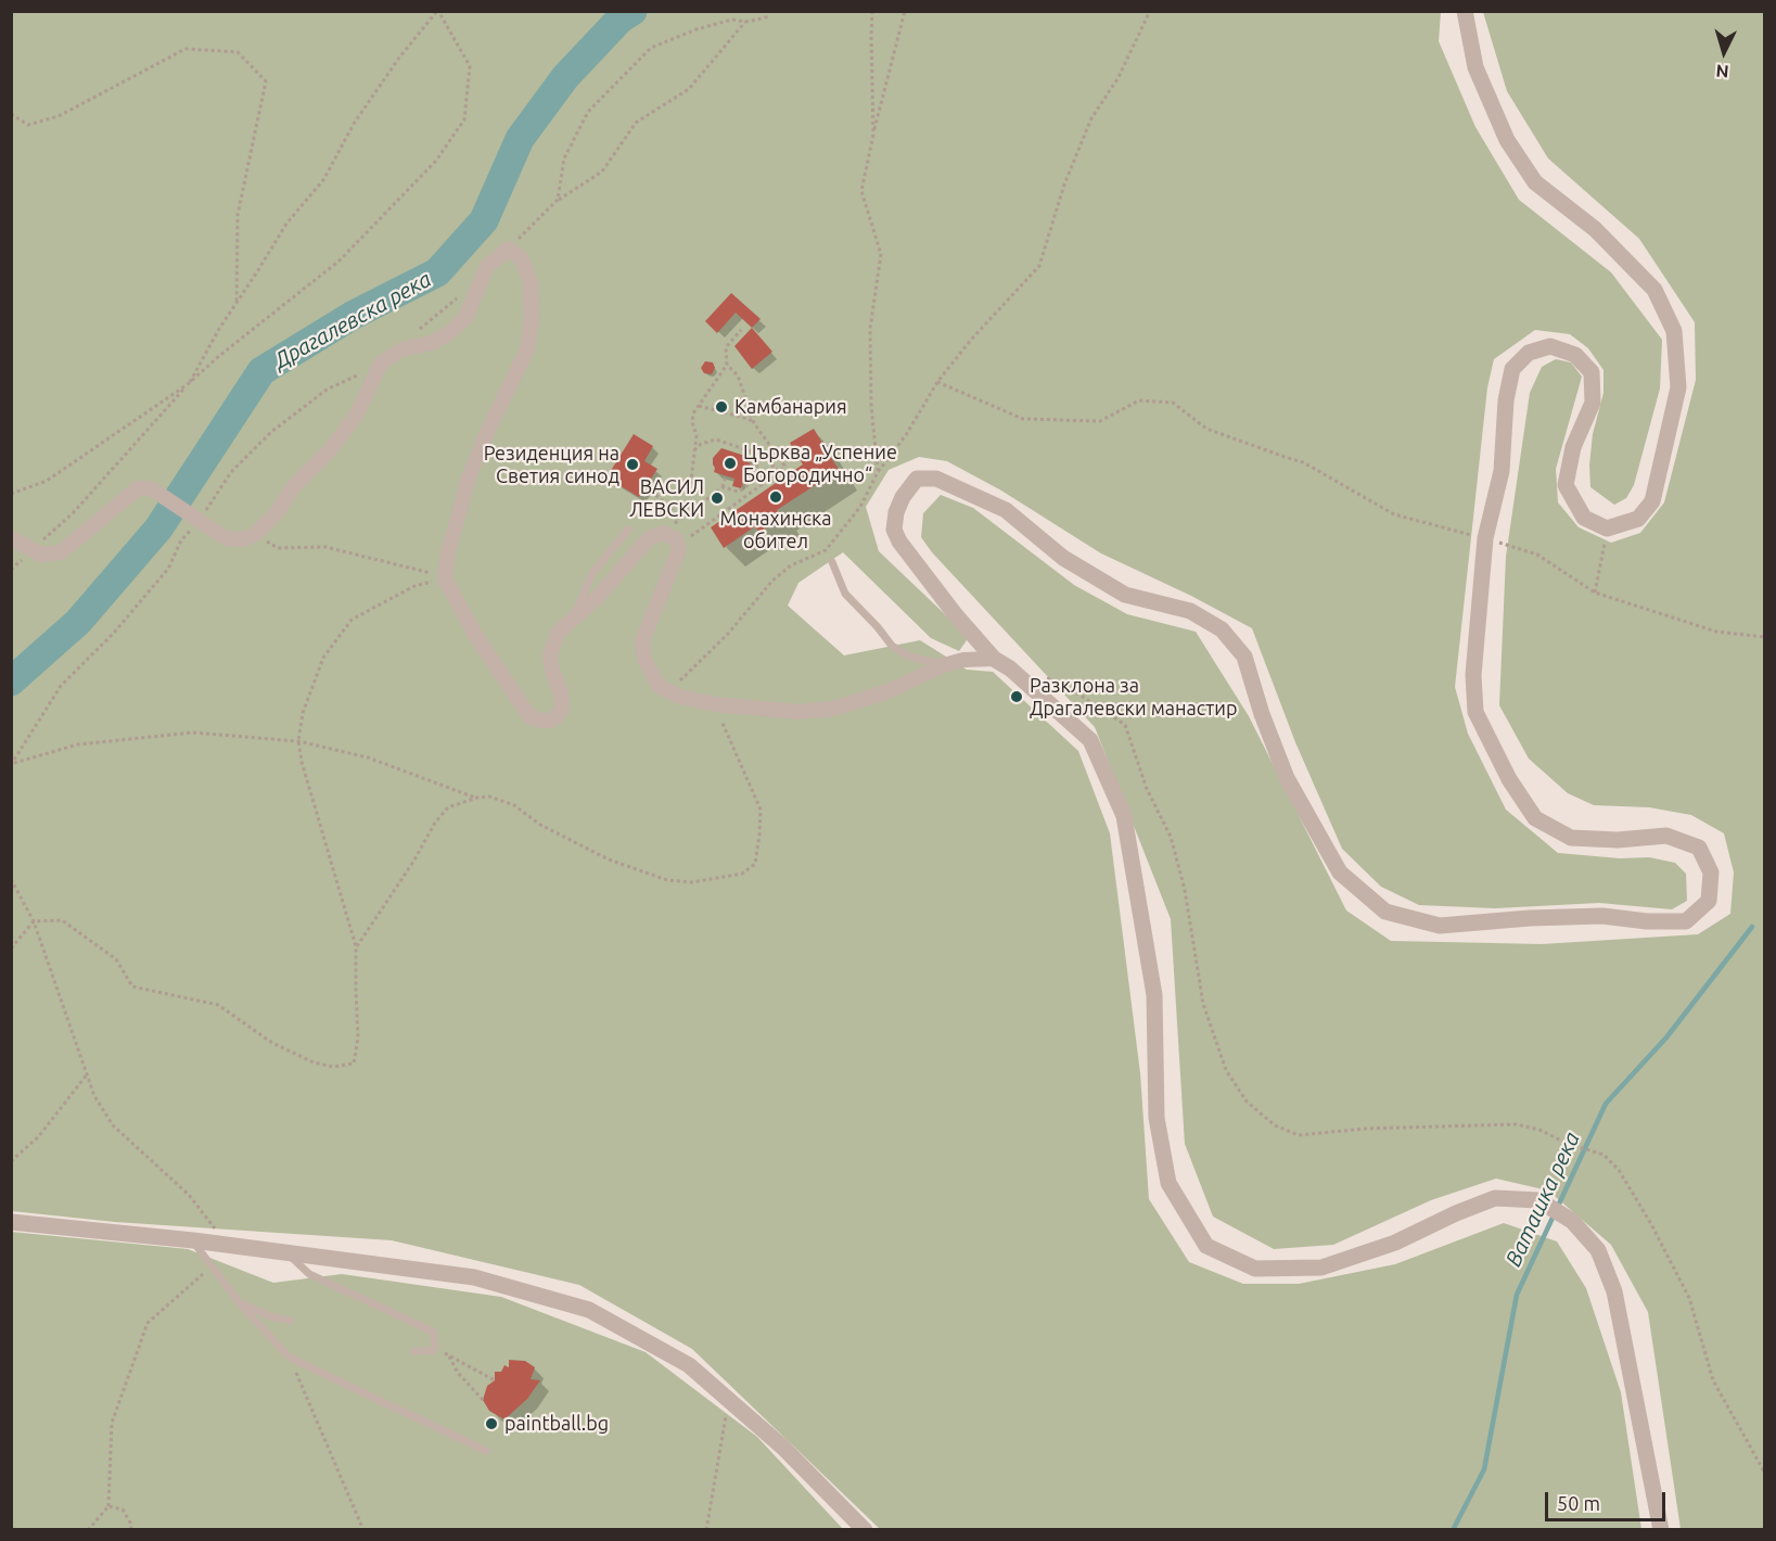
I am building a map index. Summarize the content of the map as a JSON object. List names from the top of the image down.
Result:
{
  "water": ["Драгалевска река", "Ваташка река"],
  "places": [
    "Камбанария",
    "Църква „Успение Богородично“",
    "Резиденция на Светия синод",
    "Монахинска обител",
    "ВАСИЛ ЛЕВСКИ",
    "Разклона за Драгалевски манастир",
    "paintball.bg"
  ],
  "scale_bar": "50 m",
  "north": "bottom"
}
